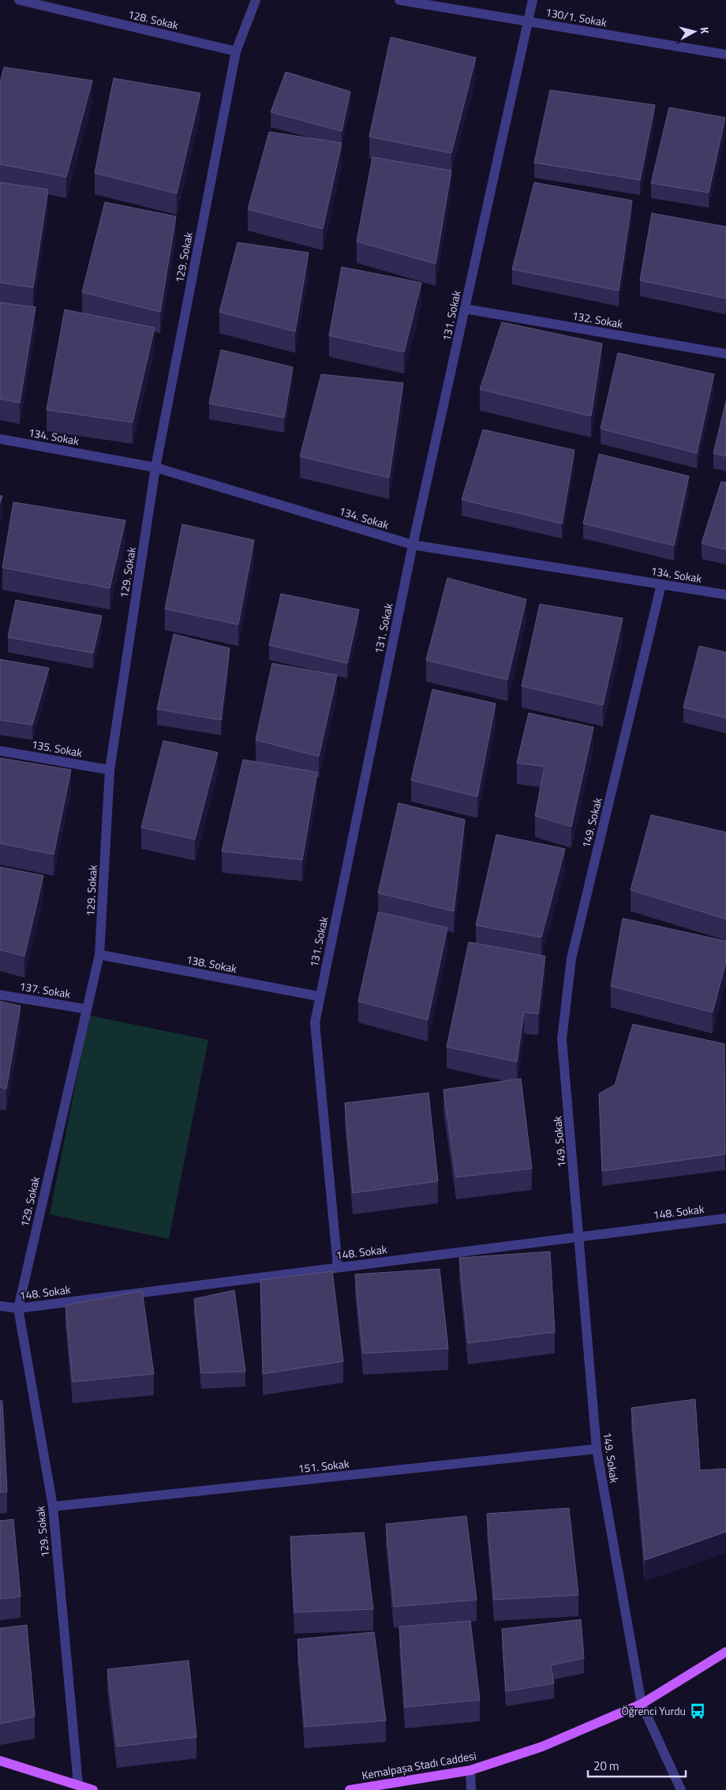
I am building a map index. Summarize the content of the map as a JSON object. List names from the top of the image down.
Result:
{
  "streets": {
    "main road": ["Kemalpaşa Stadı Caddesi"],
    "street": [
      "130/1. Sokak",
      "128. Sokak",
      "129. Sokak",
      "131. Sokak",
      "132. Sokak",
      "134. Sokak",
      "135. Sokak",
      "149. Sokak",
      "138. Sokak",
      "137. Sokak",
      "148. Sokak",
      "151. Sokak"
    ]
  },
  "crossings": [
    ["130/1. Sokak", "131. Sokak"],
    ["128. Sokak", "129. Sokak"],
    ["129. Sokak", "134. Sokak"],
    ["129. Sokak", "135. Sokak"],
    ["129. Sokak", "138. Sokak"],
    ["129. Sokak", "137. Sokak"],
    ["129. Sokak", "148. Sokak"],
    ["129. Sokak", "151. Sokak"],
    ["131. Sokak", "132. Sokak"],
    ["131. Sokak", "134. Sokak"],
    ["131. Sokak", "138. Sokak"],
    ["131. Sokak", "148. Sokak"],
    ["134. Sokak", "149. Sokak"],
    ["149. Sokak", "148. Sokak"],
    ["149. Sokak", "151. Sokak"],
    ["149. Sokak", "Kemalpaşa Stadı Caddesi"]
  ],
  "places": {
    "bus stop": ["Öğrenci Yurdu"]
  },
  "scale_bar": "20 m",
  "north": "right"
}
